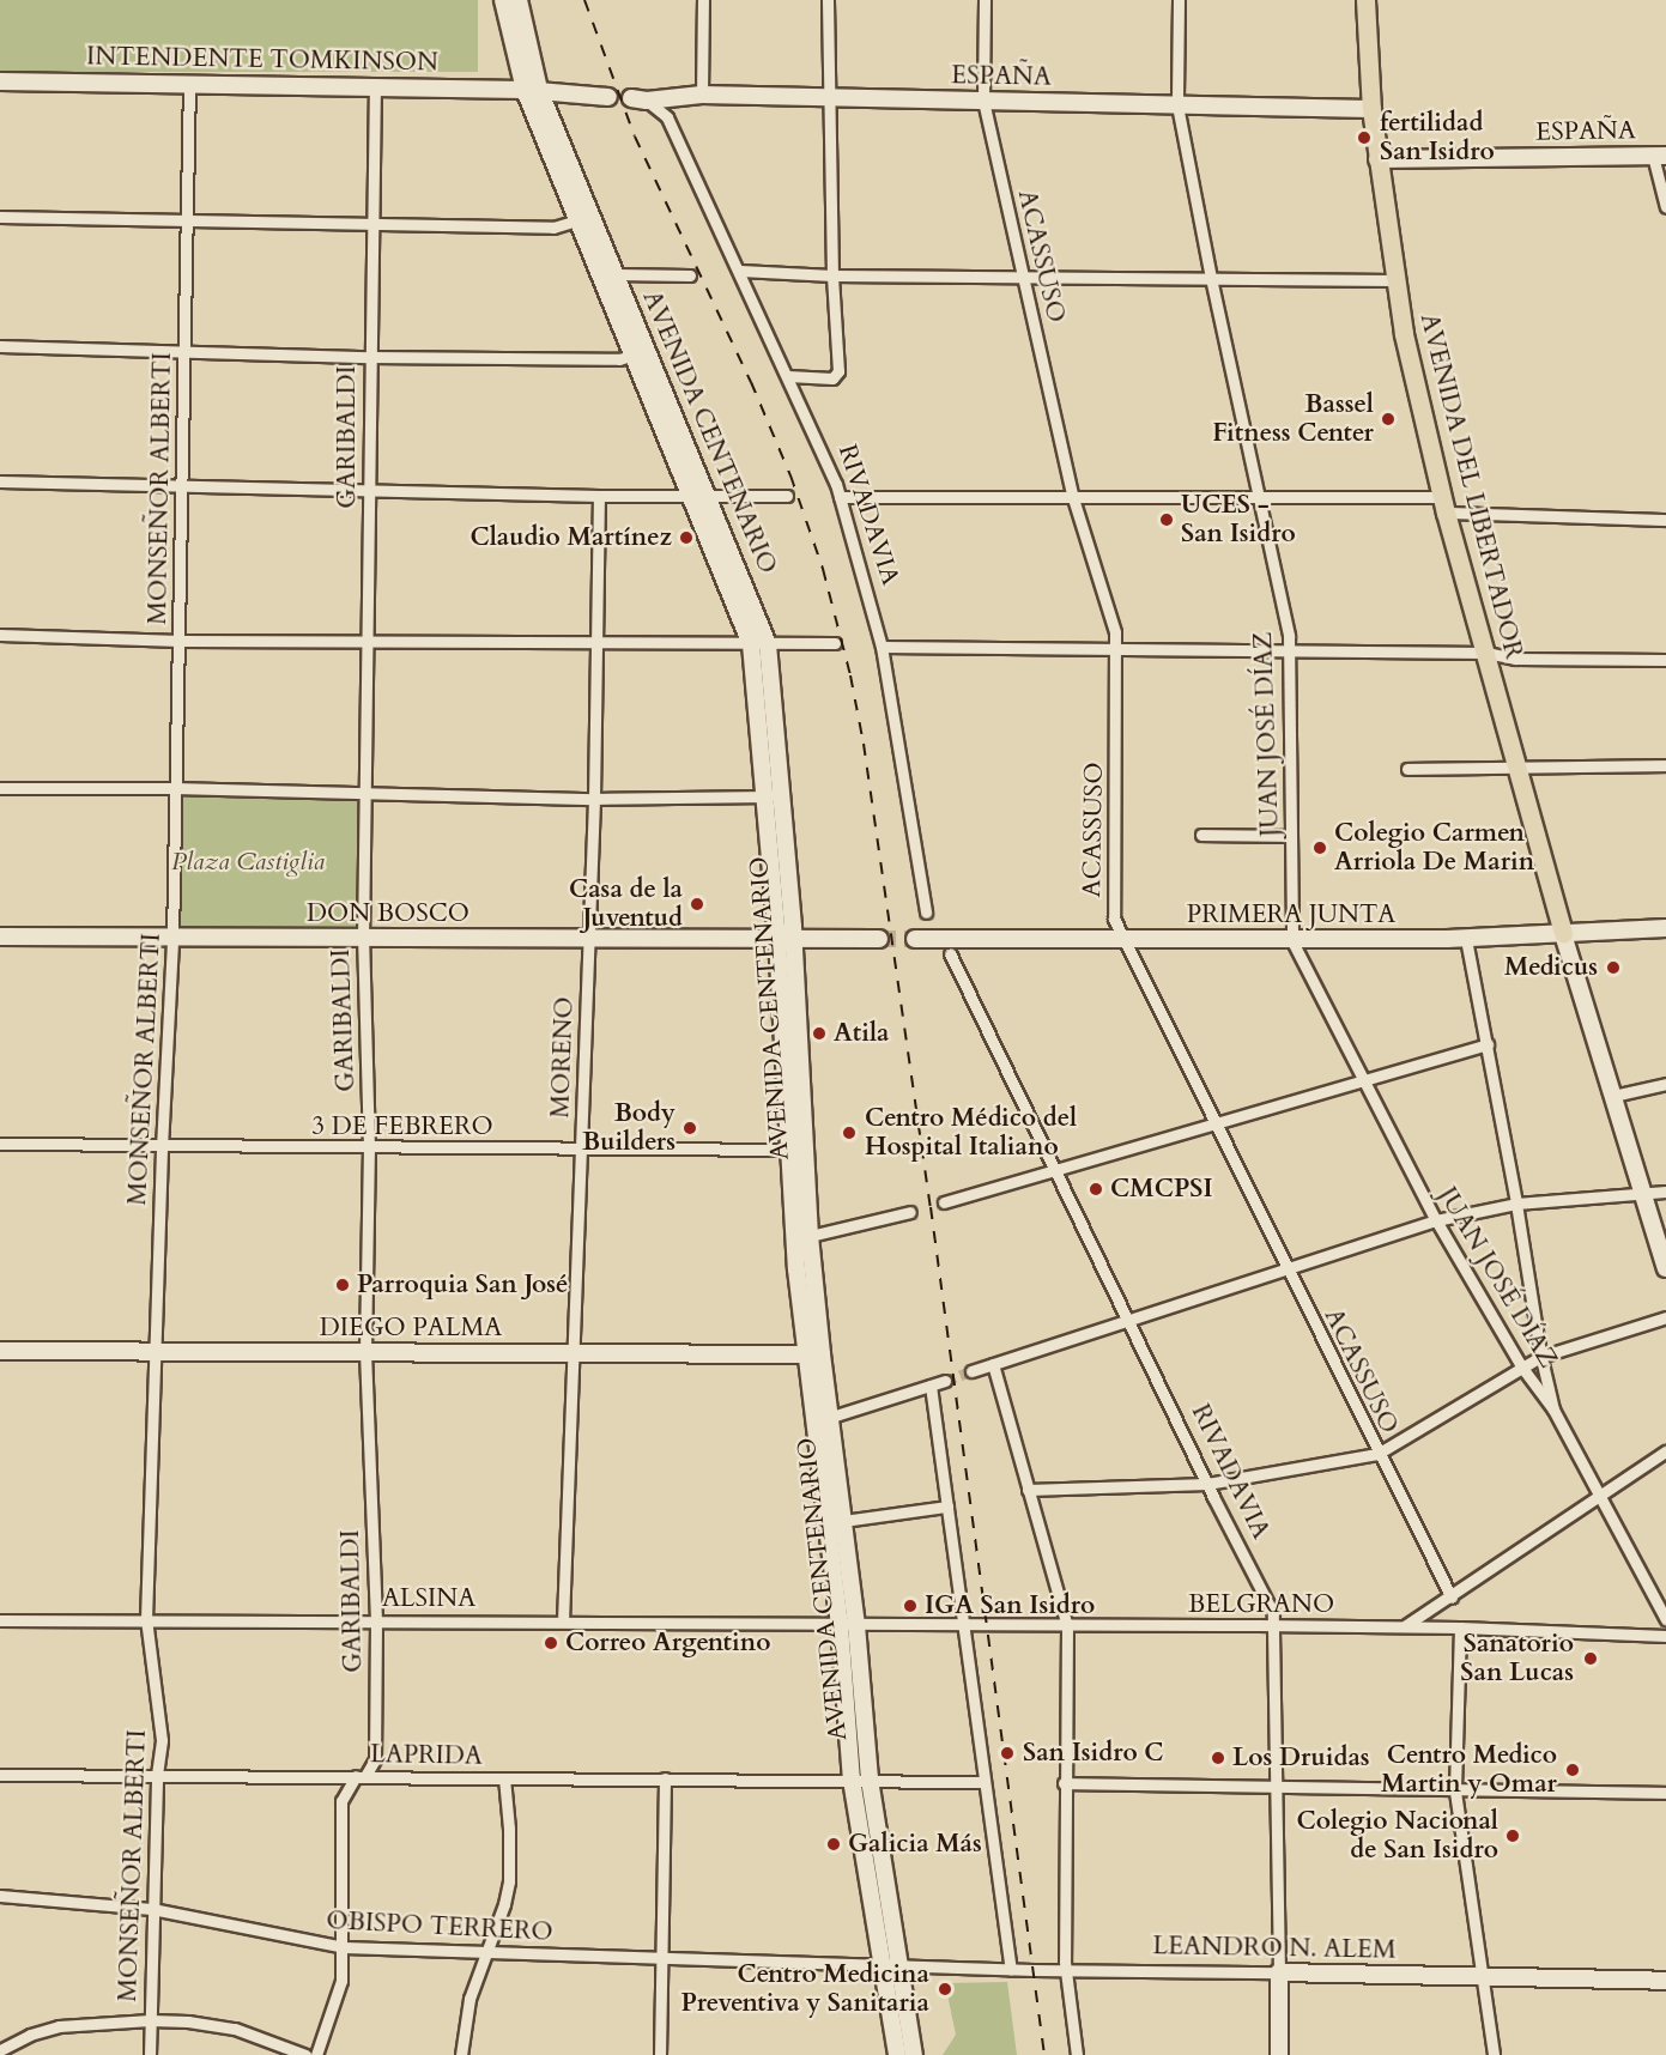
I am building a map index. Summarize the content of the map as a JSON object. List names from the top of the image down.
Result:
{
  "streets": {
    "main road": [
      "INTENDENTE TOMKINSON",
      "ESPAÑA",
      "AVENIDA CENTENARIO",
      "AVENIDA DEL LIBERTADOR",
      "RIVADAVIA",
      "DON BOSCO",
      "PRIMERA JUNTA",
      "DIEGO PALMA",
      "LEANDRO N. ALEM"
    ],
    "street": [
      "ACASSUSO",
      "GARIBALDI",
      "MONSEÑOR ALBERTI",
      "JUAN JOSÉ DÍAZ",
      "MORENO",
      "3 DE FEBRERO",
      "ALSINA",
      "BELGRANO",
      "LAPRIDA",
      "OBISPO TERRERO"
    ]
  },
  "crossings": [
    ["INTENDENTE TOMKINSON", "AVENIDA CENTENARIO"],
    ["INTENDENTE TOMKINSON", "GARIBALDI"],
    ["INTENDENTE TOMKINSON", "MONSEÑOR ALBERTI"],
    ["ESPAÑA", "ACASSUSO"],
    ["ESPAÑA", "AVENIDA DEL LIBERTADOR"],
    ["ESPAÑA", "RIVADAVIA"],
    ["ESPAÑA", "JUAN JOSÉ DÍAZ"],
    ["ACASSUSO", "PRIMERA JUNTA"],
    ["AVENIDA CENTENARIO", "DON BOSCO"],
    ["AVENIDA CENTENARIO", "3 DE FEBRERO"],
    ["AVENIDA CENTENARIO", "DIEGO PALMA"],
    ["AVENIDA CENTENARIO", "ALSINA"],
    ["AVENIDA CENTENARIO", "BELGRANO"],
    ["AVENIDA CENTENARIO", "LAPRIDA"],
    ["AVENIDA CENTENARIO", "OBISPO TERRERO"],
    ["AVENIDA CENTENARIO", "LEANDRO N. ALEM"],
    ["GARIBALDI", "DON BOSCO"],
    ["GARIBALDI", "3 DE FEBRERO"],
    ["GARIBALDI", "DIEGO PALMA"],
    ["GARIBALDI", "ALSINA"],
    ["GARIBALDI", "LAPRIDA"],
    ["GARIBALDI", "OBISPO TERRERO"],
    ["AVENIDA DEL LIBERTADOR", "PRIMERA JUNTA"],
    ["MONSEÑOR ALBERTI", "DON BOSCO"],
    ["MONSEÑOR ALBERTI", "3 DE FEBRERO"],
    ["MONSEÑOR ALBERTI", "DIEGO PALMA"],
    ["MONSEÑOR ALBERTI", "ALSINA"],
    ["MONSEÑOR ALBERTI", "LAPRIDA"],
    ["MONSEÑOR ALBERTI", "OBISPO TERRERO"],
    ["RIVADAVIA", "BELGRANO"],
    ["RIVADAVIA", "LEANDRO N. ALEM"],
    ["JUAN JOSÉ DÍAZ", "PRIMERA JUNTA"],
    ["DON BOSCO", "MORENO"],
    ["MORENO", "3 DE FEBRERO"],
    ["MORENO", "DIEGO PALMA"],
    ["MORENO", "ALSINA"],
    ["ALSINA", "BELGRANO"],
    ["OBISPO TERRERO", "LEANDRO N. ALEM"]
  ],
  "parks": ["Plaza Castiglia"],
  "places": [
    "fertilidad San Isidro",
    "Bassel Fitness Center",
    "UCES - San Isidro",
    "Claudio Martínez",
    "Colegio Carmen Arriola De Marin",
    "Casa de la Juventud",
    "Medicus",
    "Atila",
    "Body Builders",
    "Centro Médico del Hospital Italiano",
    "CMCPSI",
    "Parroquia San José",
    "IGA San Isidro",
    "Correo Argentino",
    "Sanatorio San Lucas",
    "San Isidro C",
    "Los Druidas",
    "Centro Medico Martin y Omar",
    "Colegio Nacional de San Isidro",
    "Galicia Más",
    "Centro Medicina Preventiva y Sanitaria"
  ]
}
